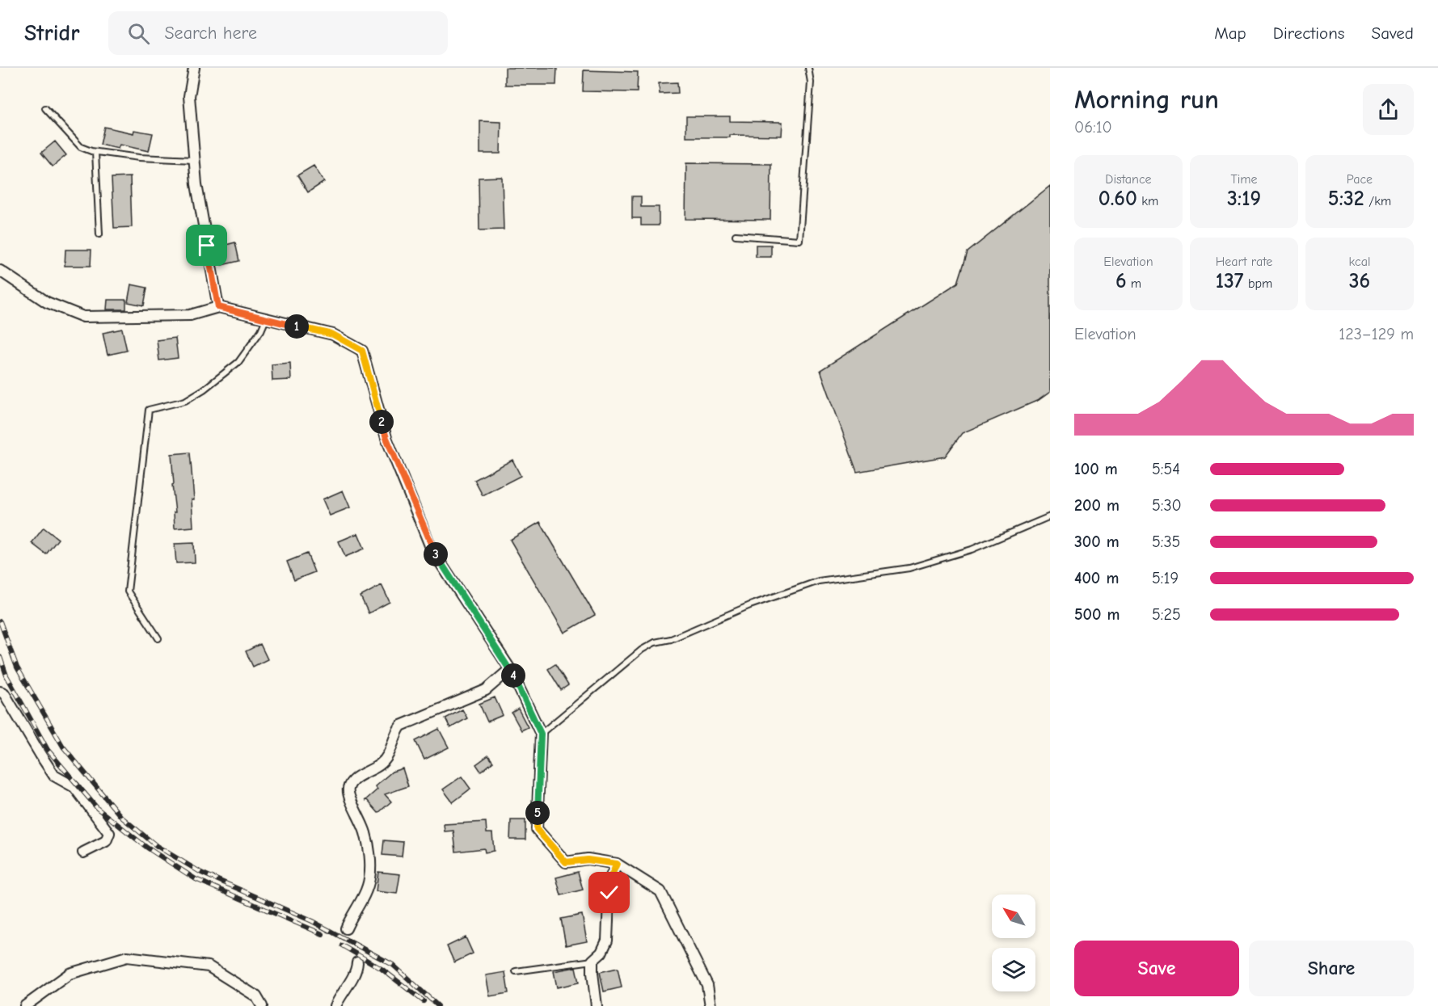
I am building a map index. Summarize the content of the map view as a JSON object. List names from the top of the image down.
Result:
{
  "north": "top left",
  "page": {
    "header": "Stridr",
    "search": "Search here",
    "nav": ["Map", "Directions", "Saved"],
    "heading": ["Morning run", "06:10"],
    "stats": [
      ["Distance", "0.60 km"],
      ["Time", "3:19"],
      ["Pace", "5:32 /km"],
      ["Elevation", "6 m"],
      ["Heart rate", "137 bpm"],
      ["kcal", "36"]
    ],
    "pins": [
      "1",
      "2",
      "3",
      "4",
      "5"
    ],
    "chart": ["Elevation", "123–129 m"],
    "list": [
      {
        "name": "100 m",
        "note": "5:54"
      },
      {
        "name": "200 m",
        "note": "5:30"
      },
      {
        "name": "300 m",
        "note": "5:35"
      },
      {
        "name": "400 m",
        "note": "5:19"
      },
      {
        "name": "500 m",
        "note": "5:25"
      }
    ],
    "buttons": ["Save", "Share"]
  }
}
